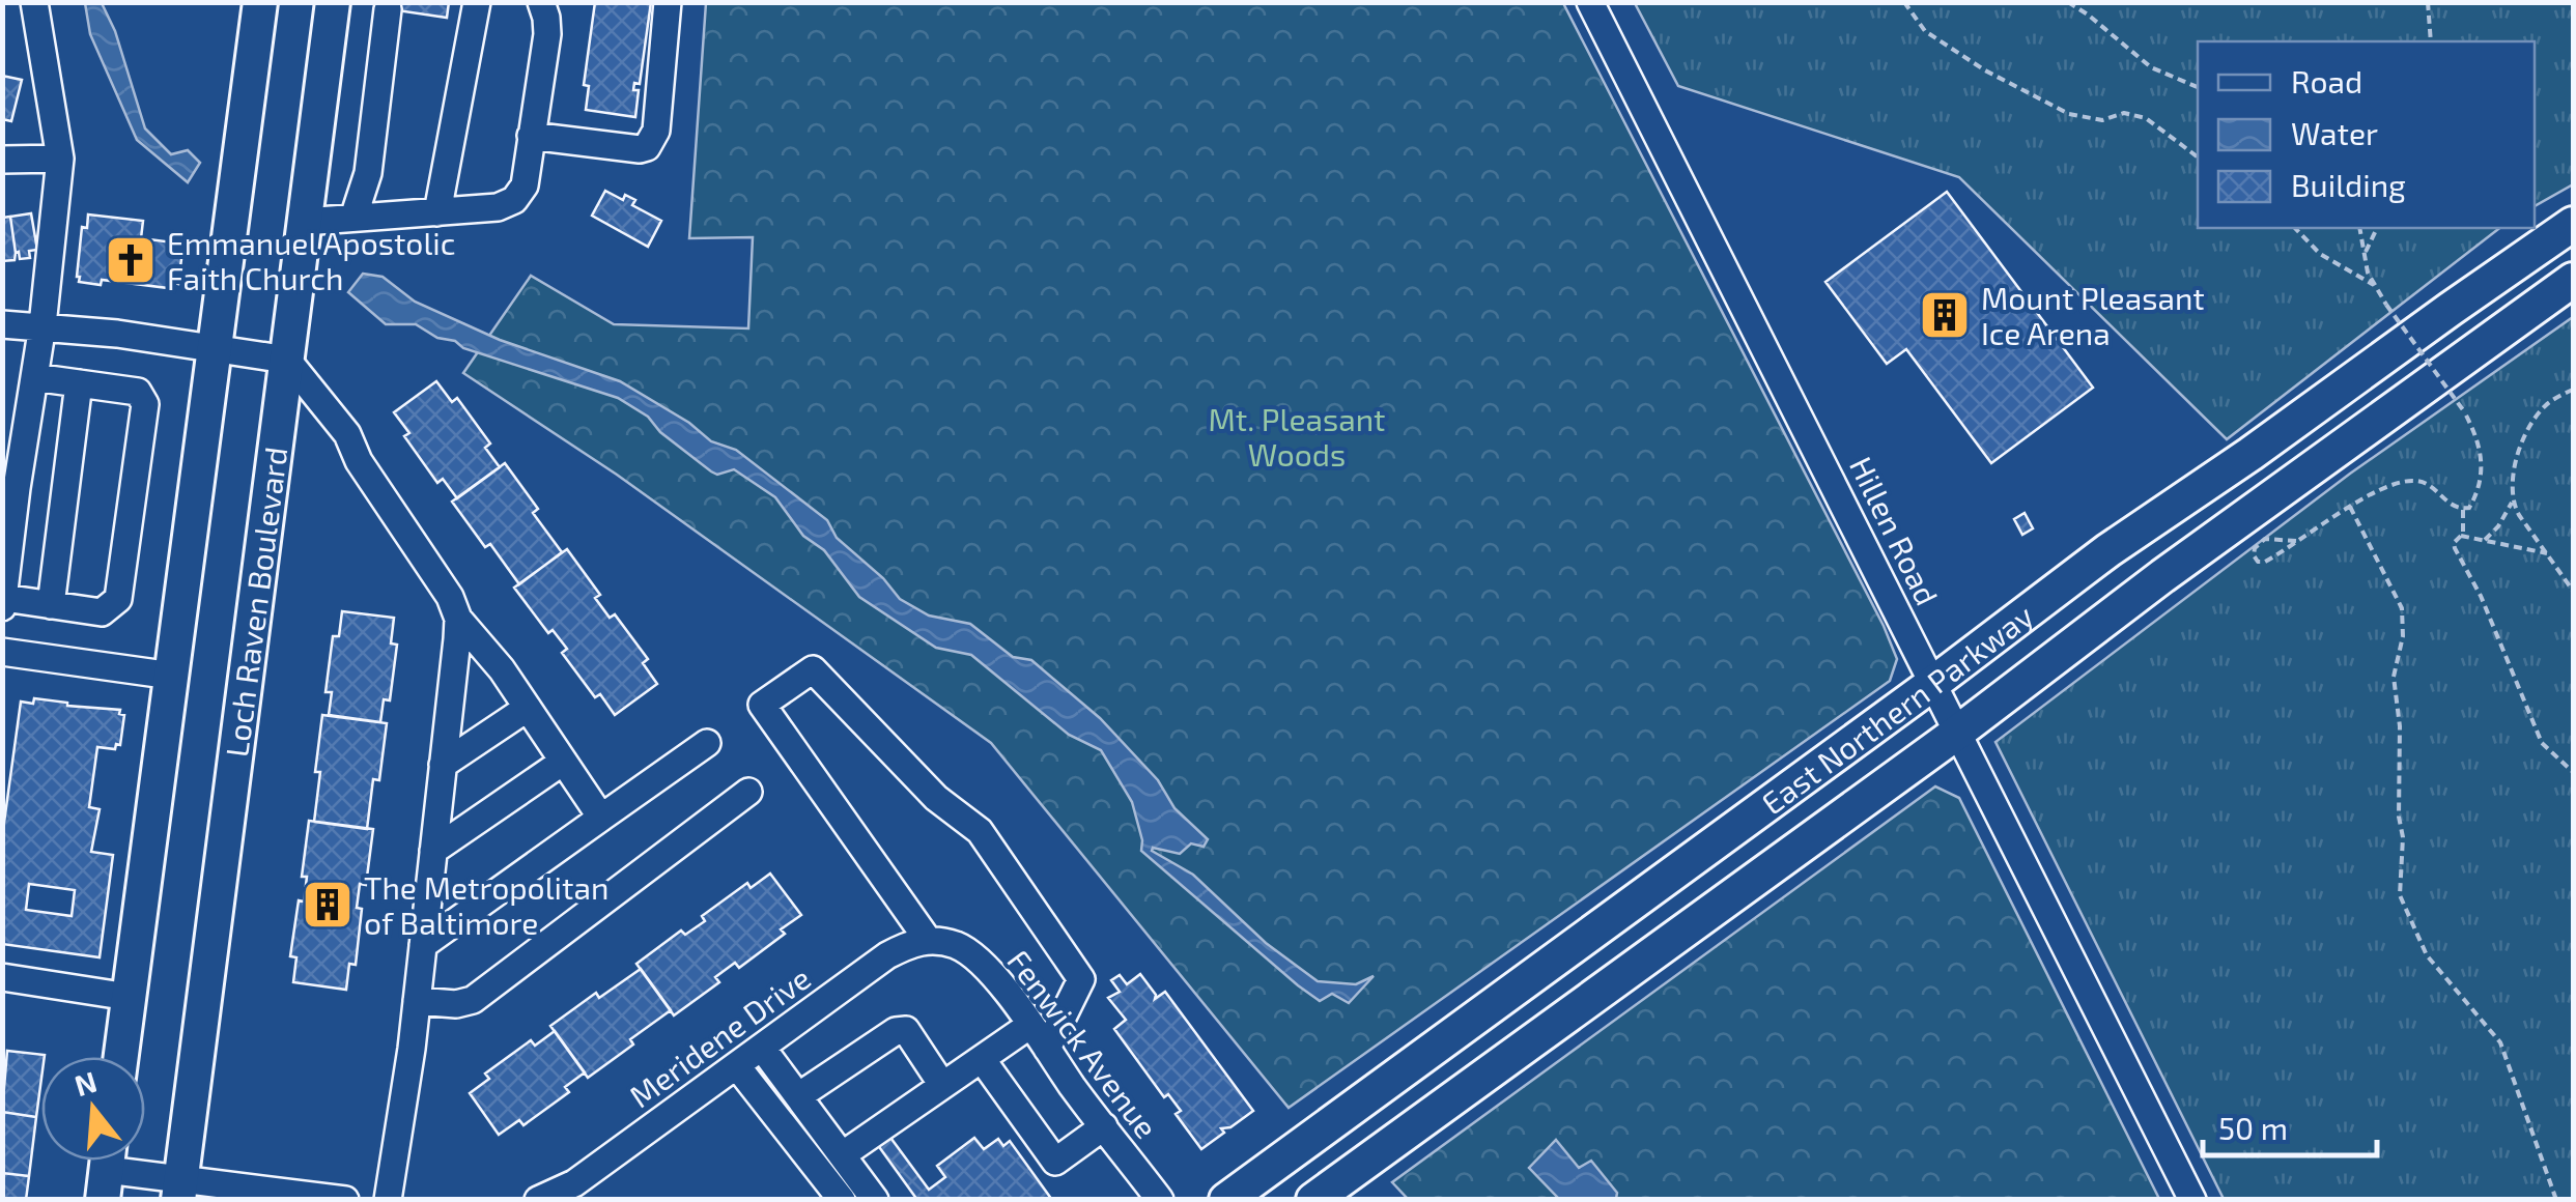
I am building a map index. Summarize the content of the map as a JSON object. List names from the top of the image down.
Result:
{
  "streets": {
    "main road": ["Loch Raven Boulevard", "East Northern Parkway"],
    "street": ["Hillen Road", "Meridene Drive", "Fenwick Avenue"]
  },
  "crossings": [
    ["Hillen Road", "East Northern Parkway"],
    ["Meridene Drive", "Fenwick Avenue"]
  ],
  "parks": ["Mt. Pleasant Woods"],
  "places": {
    "church": ["Emmanuel Apostolic Faith Church"],
    "building": ["Mount Pleasant Ice Arena", "The Metropolitan of Baltimore"]
  },
  "legend": ["Road", "Water", "Building"],
  "scale_bar": "50 m",
  "north": "top"
}
